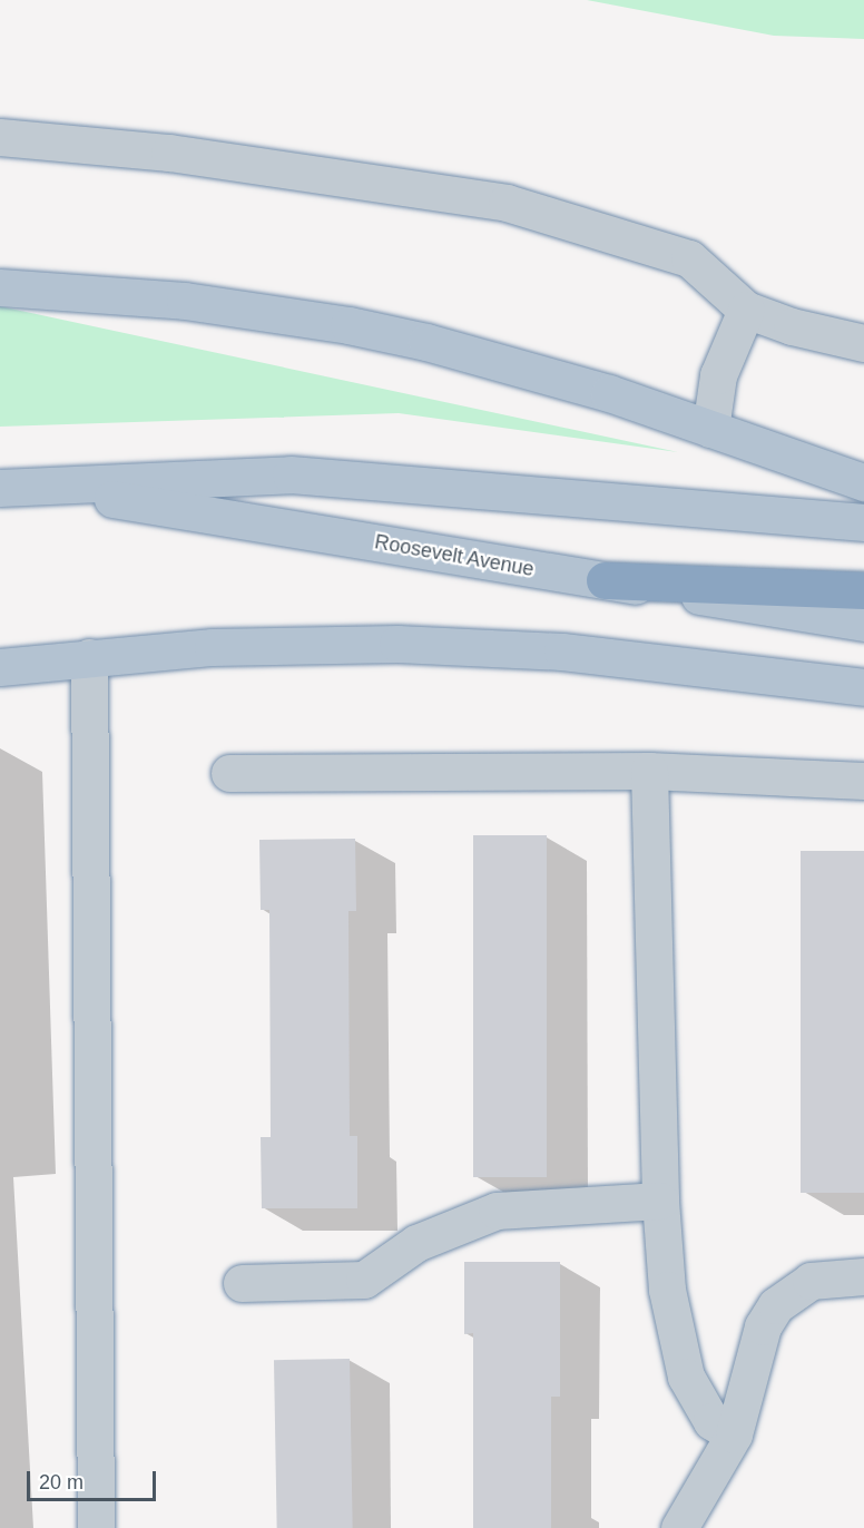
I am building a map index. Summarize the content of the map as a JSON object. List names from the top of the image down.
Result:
{
  "streets": {
    "main road": ["Roosevelt Avenue"]
  },
  "scale_bar": "20 m"
}
